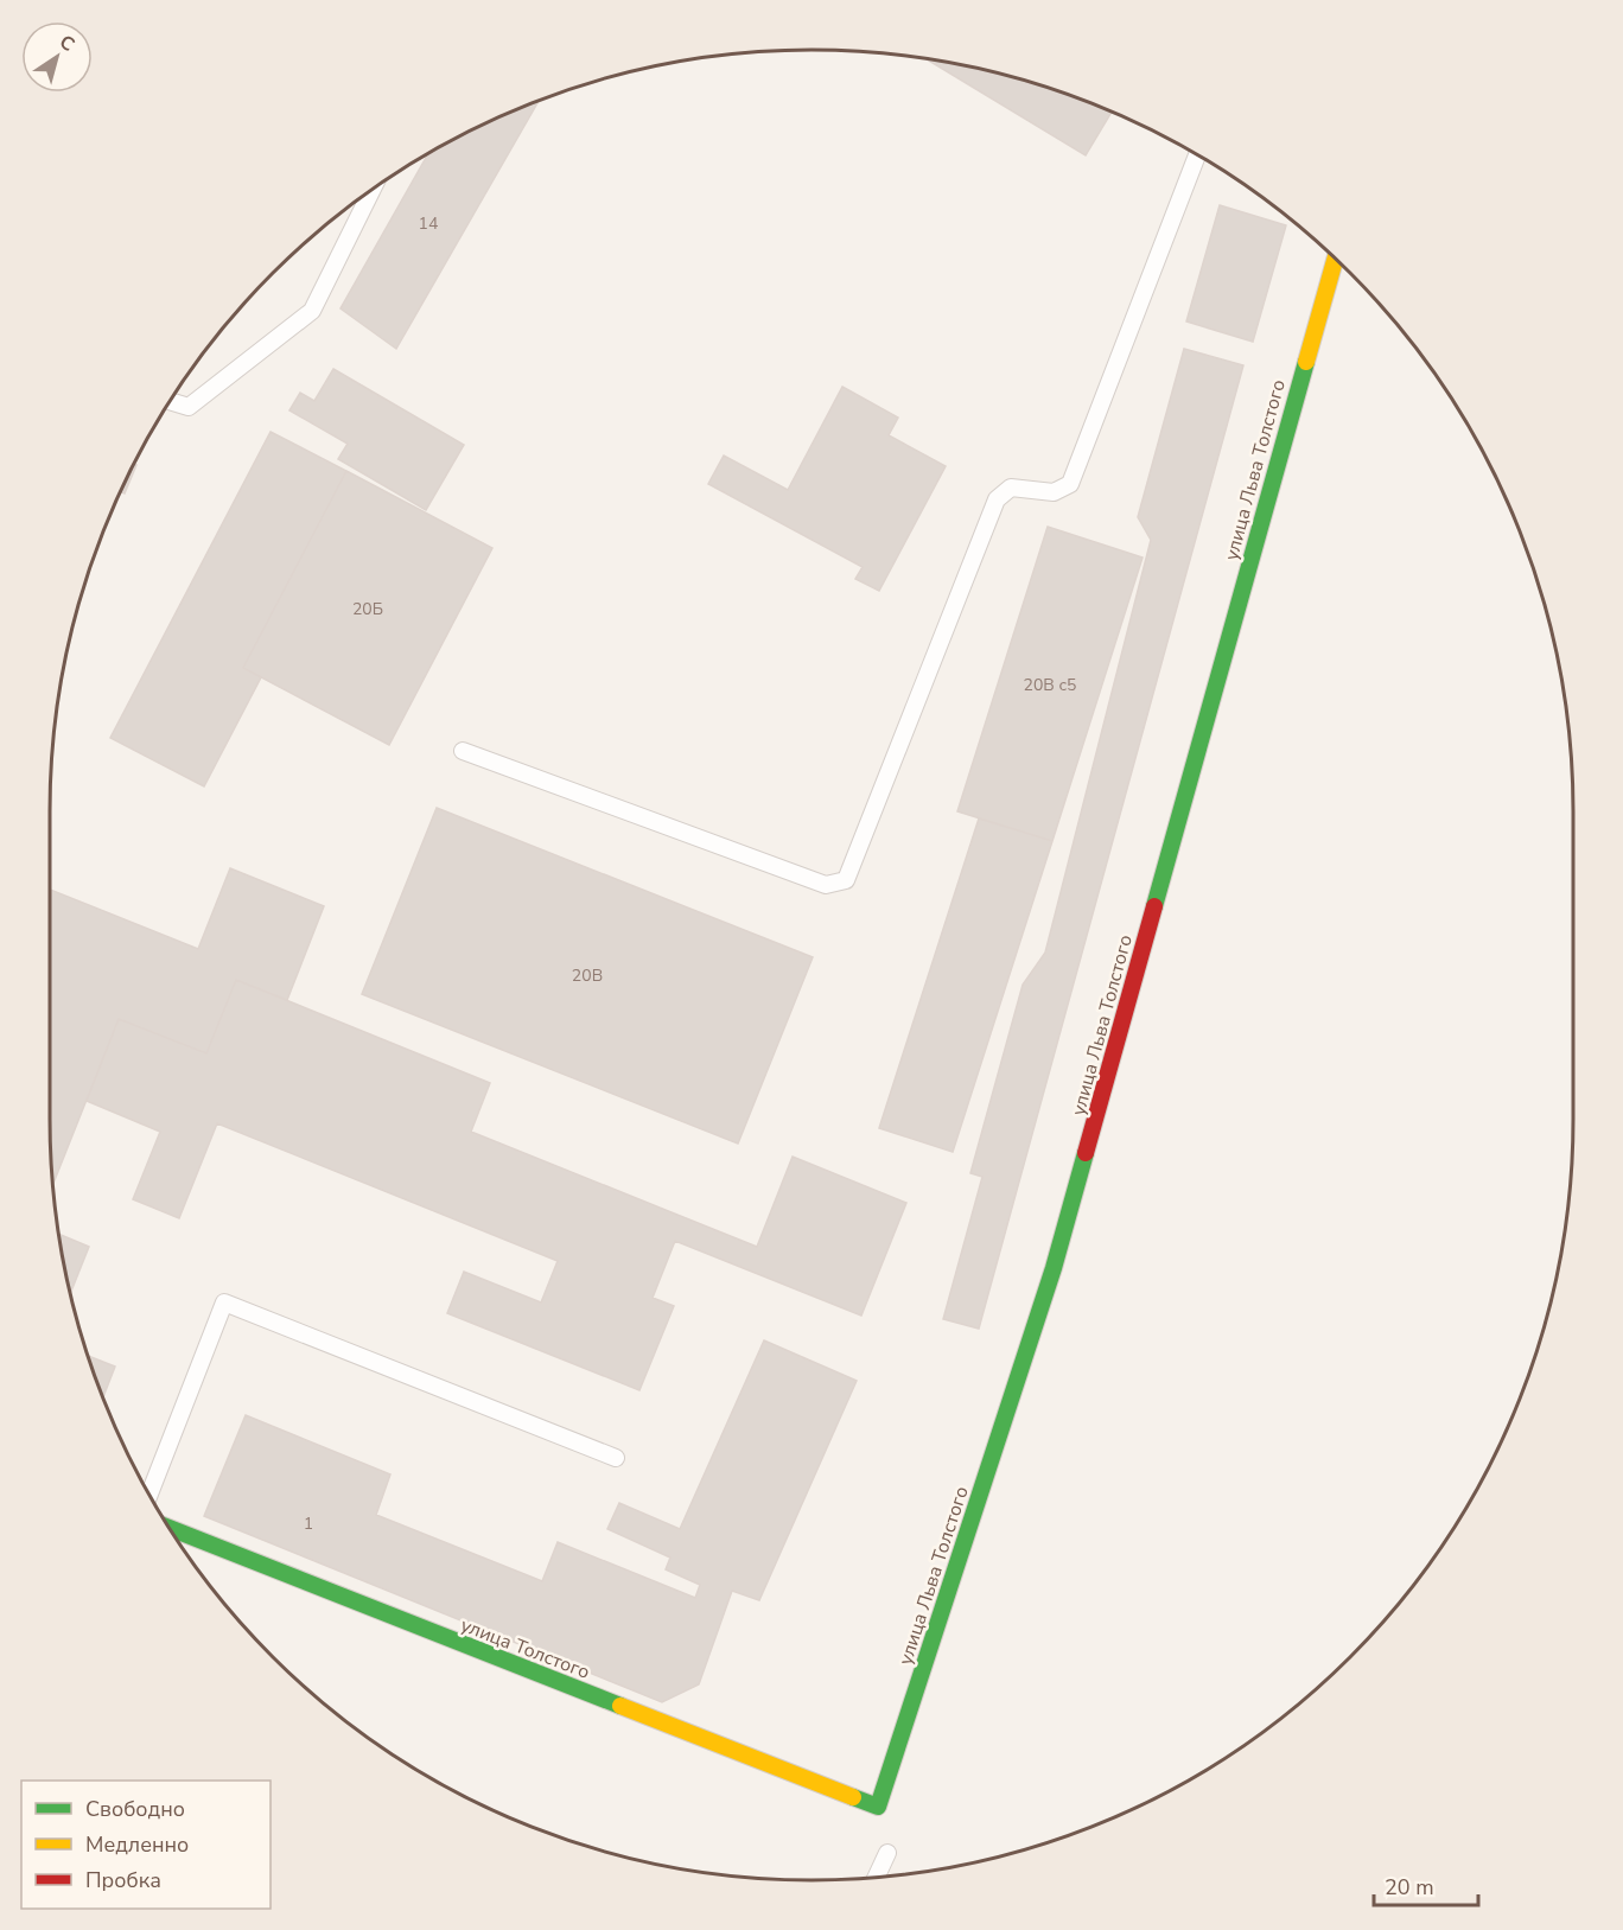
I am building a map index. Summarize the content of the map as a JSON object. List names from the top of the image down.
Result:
{
  "streets": {
    "street": ["улица Льва Толстого", "улица Толстого"]
  },
  "crossings": [
    ["улица Льва Толстого", "улица Толстого"]
  ],
  "house_numbers": [
    "14",
    "20Б",
    "20В с5",
    "20В",
    "1"
  ],
  "legend": ["Свободно", "Медленно", "Пробка"],
  "scale_bar": "20 m",
  "north": "top right"
}
